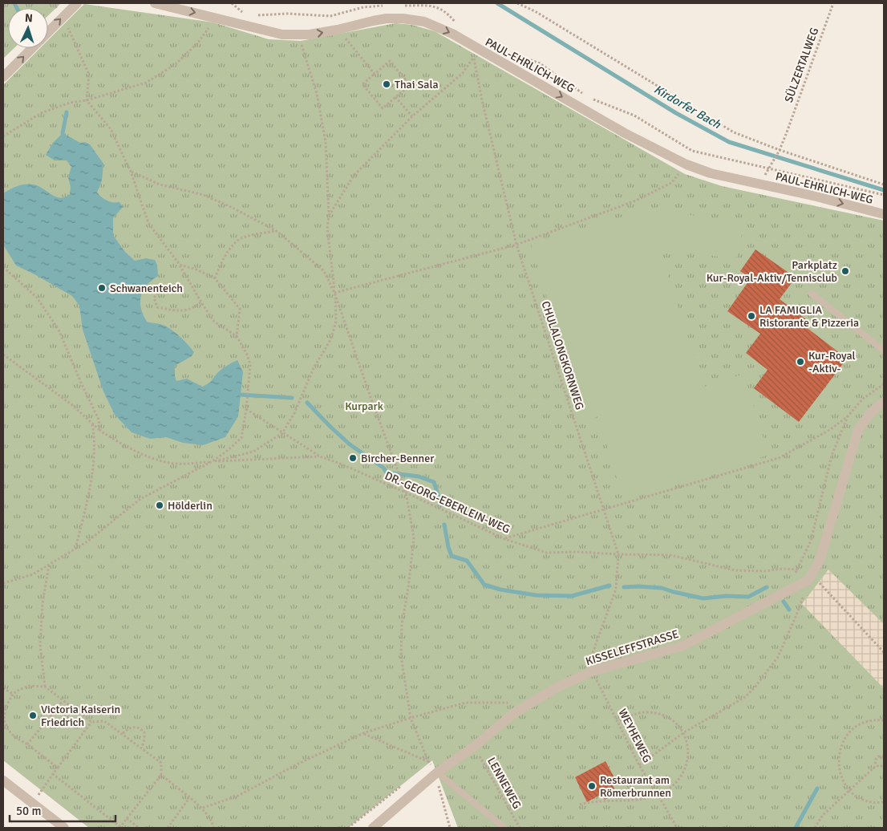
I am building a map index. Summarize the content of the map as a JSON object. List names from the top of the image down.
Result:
{
  "streets": {
    "street": ["PAUL-EHRLICH-WEG", "KISSELEFFSTRASSE"],
    "path": [
      "SÜLZERTALWEG",
      "CHULALONGKORNWEG",
      "DR.-GEORG-EBERLEIN-WEG",
      "WEYHEWEG",
      "LENNEWEG"
    ]
  },
  "crossings": [
    ["PAUL-EHRLICH-WEG", "CHULALONGKORNWEG"],
    ["CHULALONGKORNWEG", "DR.-GEORG-EBERLEIN-WEG"],
    ["CHULALONGKORNWEG", "KISSELEFFSTRASSE"],
    ["CHULALONGKORNWEG", "WEYHEWEG"],
    ["KISSELEFFSTRASSE", "WEYHEWEG"],
    ["KISSELEFFSTRASSE", "LENNEWEG"]
  ],
  "one_way": ["PAUL-EHRLICH-WEG"],
  "water": ["Kirdorfer Bach"],
  "parks": ["Kurpark"],
  "places": [
    "Thai Sala",
    "Parkplatz Kur-Royal-Aktiv/Tennisclub",
    "Schwanenteich",
    "LA FAMIGLIA Ristorante & Pizzeria",
    "Kur-Royal -Aktiv-",
    "Bircher-Benner",
    "Hölderlin",
    "Victoria Kaiserin Friedrich",
    "Restaurant am Römerbrunnen"
  ],
  "scale_bar": "50 m",
  "north": "top"
}
